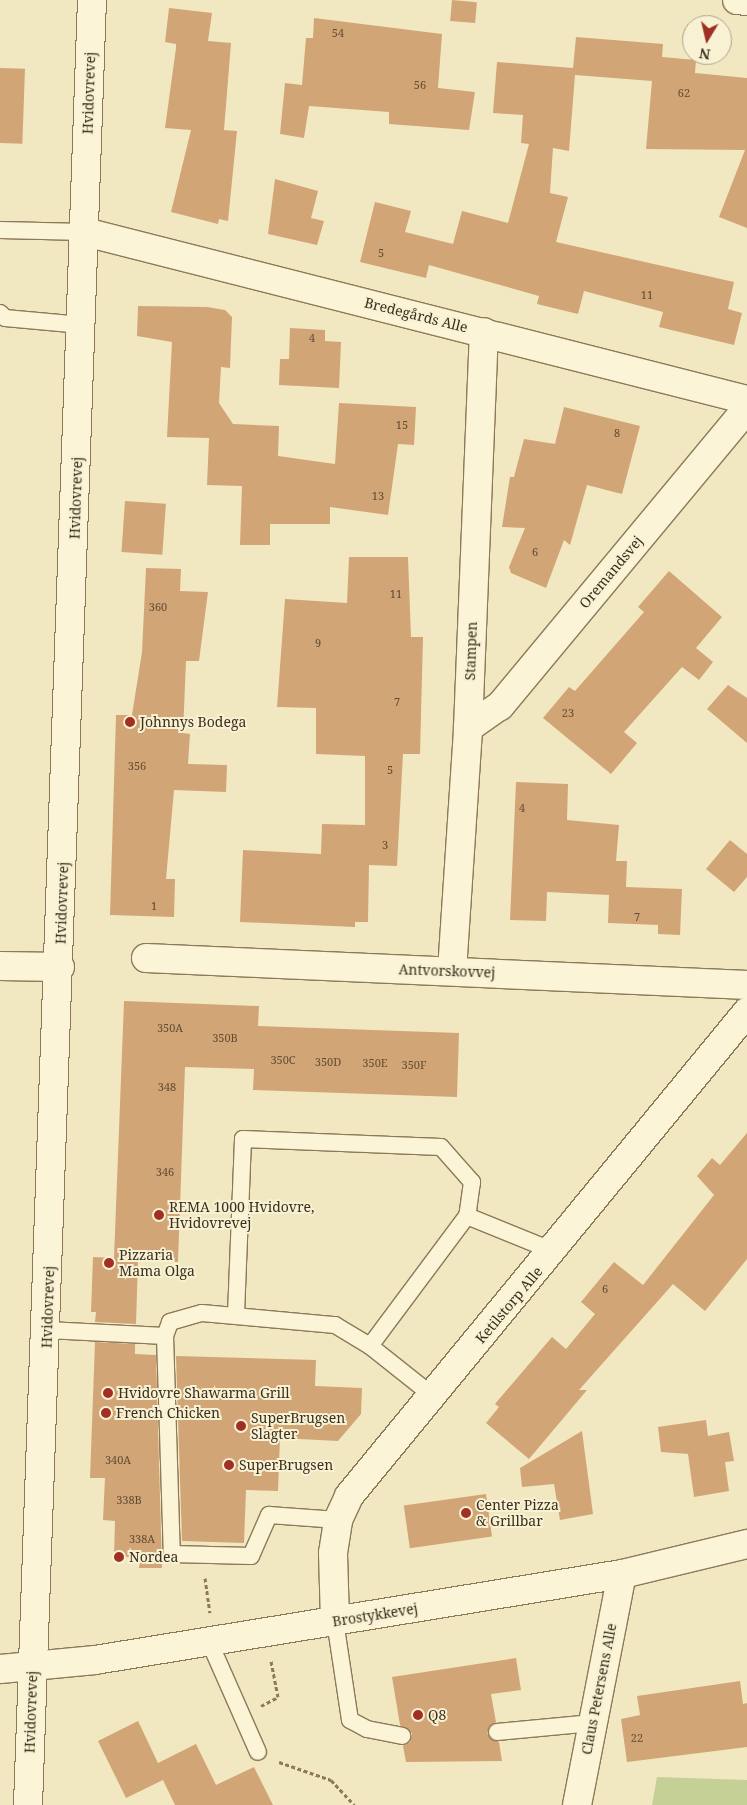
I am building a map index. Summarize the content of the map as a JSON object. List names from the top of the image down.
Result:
{
  "streets": {
    "street": [
      "Hvidovrevej",
      "Bredegårds Alle",
      "Oremandsvej",
      "Stampen",
      "Antvorskovvej",
      "Ketilstorp Alle",
      "Brostykkevej",
      "Claus Petersens Alle"
    ]
  },
  "crossings": [
    ["Hvidovrevej", "Bredegårds Alle"],
    ["Hvidovrevej", "Brostykkevej"],
    ["Bredegårds Alle", "Stampen"],
    ["Oremandsvej", "Stampen"],
    ["Stampen", "Antvorskovvej"],
    ["Ketilstorp Alle", "Brostykkevej"],
    ["Brostykkevej", "Claus Petersens Alle"]
  ],
  "places": [
    "Johnnys Bodega",
    "REMA 1000 Hvidovre, Hvidovrevej",
    "Pizzaria Mama Olga",
    "Hvidovre Shawarma Grill",
    "French Chicken",
    "SuperBrugsen Slagter",
    "SuperBrugsen",
    "Center Pizza & Grillbar",
    "Nordea",
    "Q8"
  ],
  "house_numbers": [
    "54",
    "56",
    "62",
    "5",
    "11",
    "4",
    "15",
    "8",
    "13",
    "6",
    "11",
    "360",
    "9",
    "7",
    "23",
    "356",
    "5",
    "4",
    "3",
    "1",
    "7",
    "350A",
    "350B",
    "350C",
    "350D",
    "350E",
    "350F",
    "348",
    "346",
    "6",
    "340A",
    "338B",
    "338A",
    "22"
  ],
  "north": "bottom"
}
